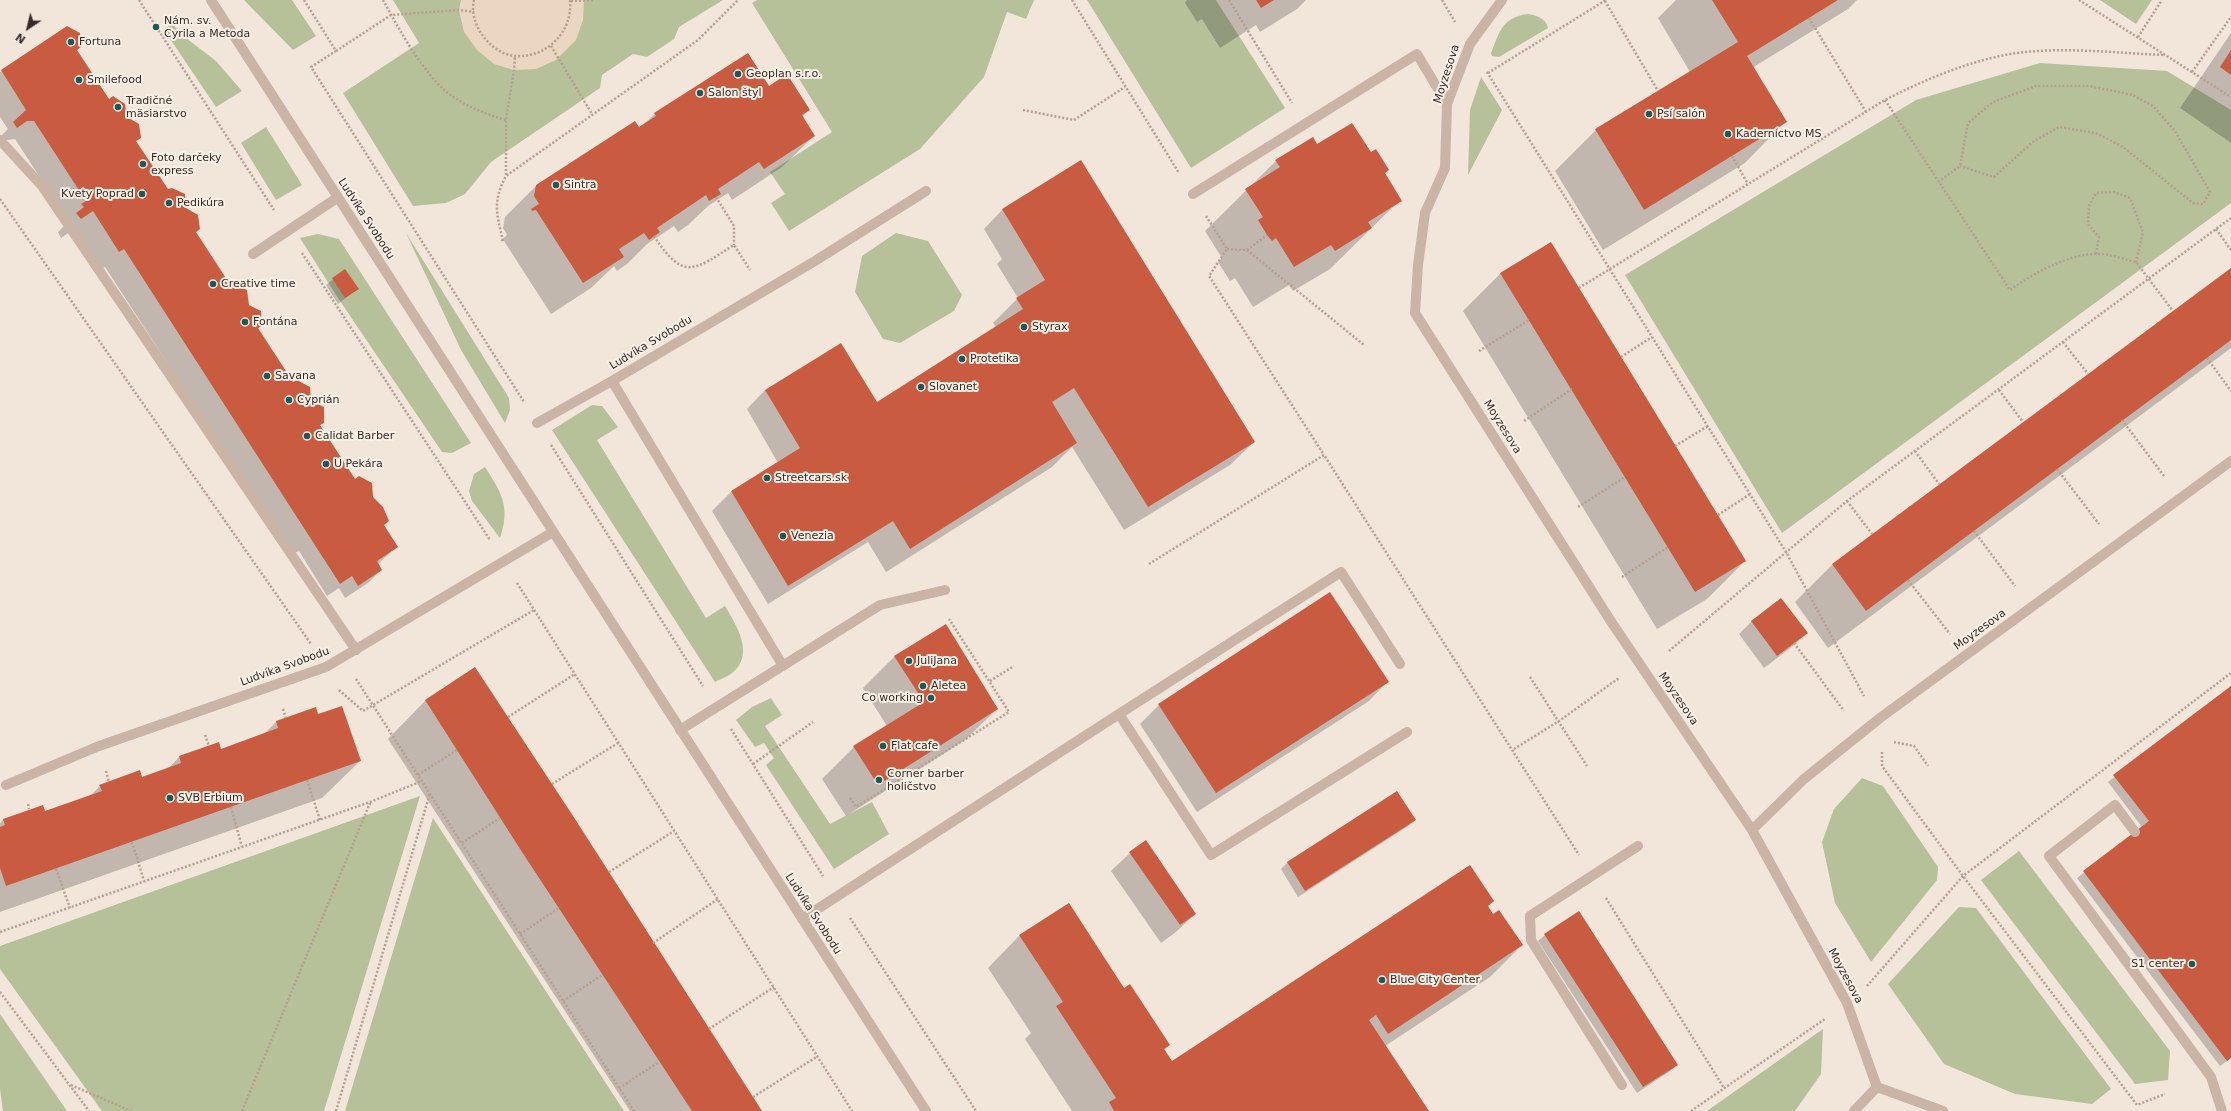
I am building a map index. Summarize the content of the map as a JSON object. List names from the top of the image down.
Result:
{
  "streets": {
    "street": ["Moyzesova", "Ludvíka Svobodu"]
  },
  "places": [
    "Nám. sv. Cyrila a Metoda",
    "Fortuna",
    "Geoplan s.r.o.",
    "Smilefood",
    "Salon štyl",
    "Tradičné mäsiarstvo",
    "Psí salón",
    "Kaderníctvo MS",
    "Foto darčeky express",
    "Sintra",
    "Kvety Poprad",
    "Pedikúra",
    "Creative time",
    "Fontána",
    "Styrax",
    "Protetika",
    "Savana",
    "Slovanet",
    "Cyprián",
    "Calidat Barber",
    "U Pekára",
    "Streetcars.sk",
    "Venezia",
    "JuliJana",
    "Aletea",
    "Co working",
    "Flat cafe",
    "Corner barber holičstvo",
    "SVB Erbium",
    "S1 center",
    "Blue City Center"
  ],
  "north": "bottom left"
}
